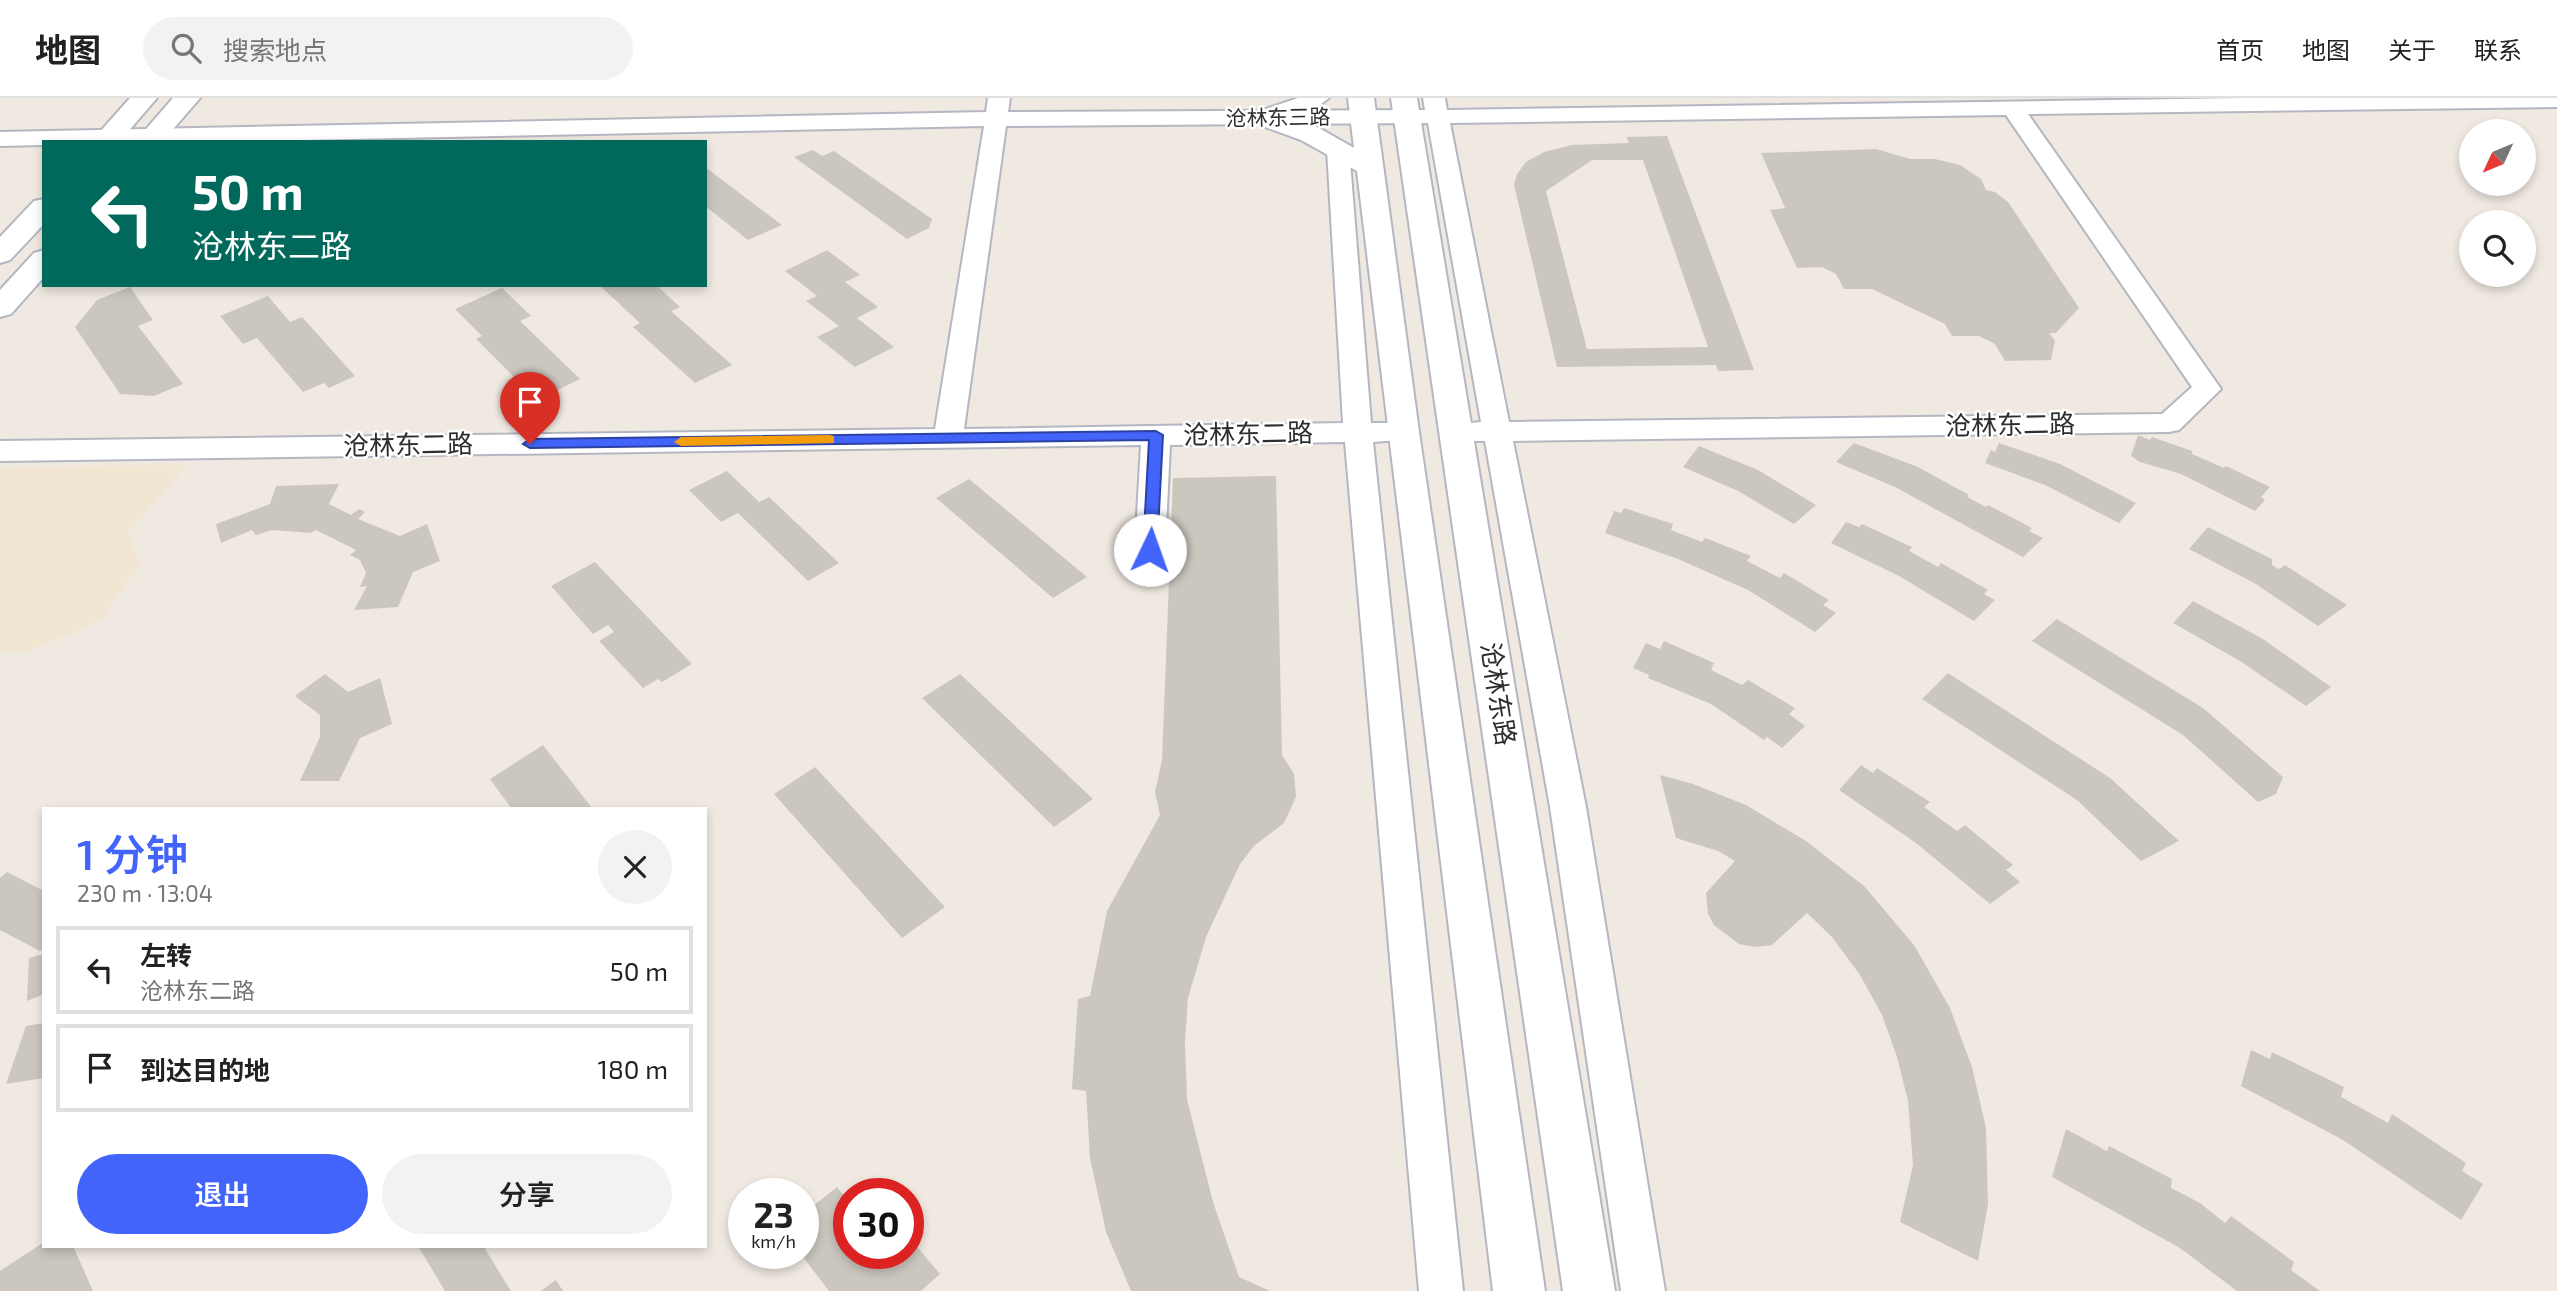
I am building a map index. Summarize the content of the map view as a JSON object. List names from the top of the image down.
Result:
{
  "streets": {
    "street": ["沧林东三路", "沧林东二路", "沧林东路"]
  },
  "crossings": [
    ["沧林东三路", "沧林东二路"],
    ["沧林东三路", "沧林东路"],
    ["沧林东二路", "沧林东路"]
  ],
  "north": "bottom left",
  "page": {
    "header": "地图",
    "search": "搜索地点",
    "nav": [
      "首页",
      "地图",
      "关于",
      "联系"
    ],
    "turn": ["50 m", "沧林东二路"],
    "heading": ["1 分钟", "230 m · 13:04"],
    "list": [
      {
        "name": "左转",
        "note": "沧林东二路",
        "value": "50 m"
      },
      {
        "name": "到达目的地",
        "value": "180 m"
      }
    ],
    "buttons": ["退出", "分享"],
    "speed": "23 km/h",
    "limit": "30"
  }
}
